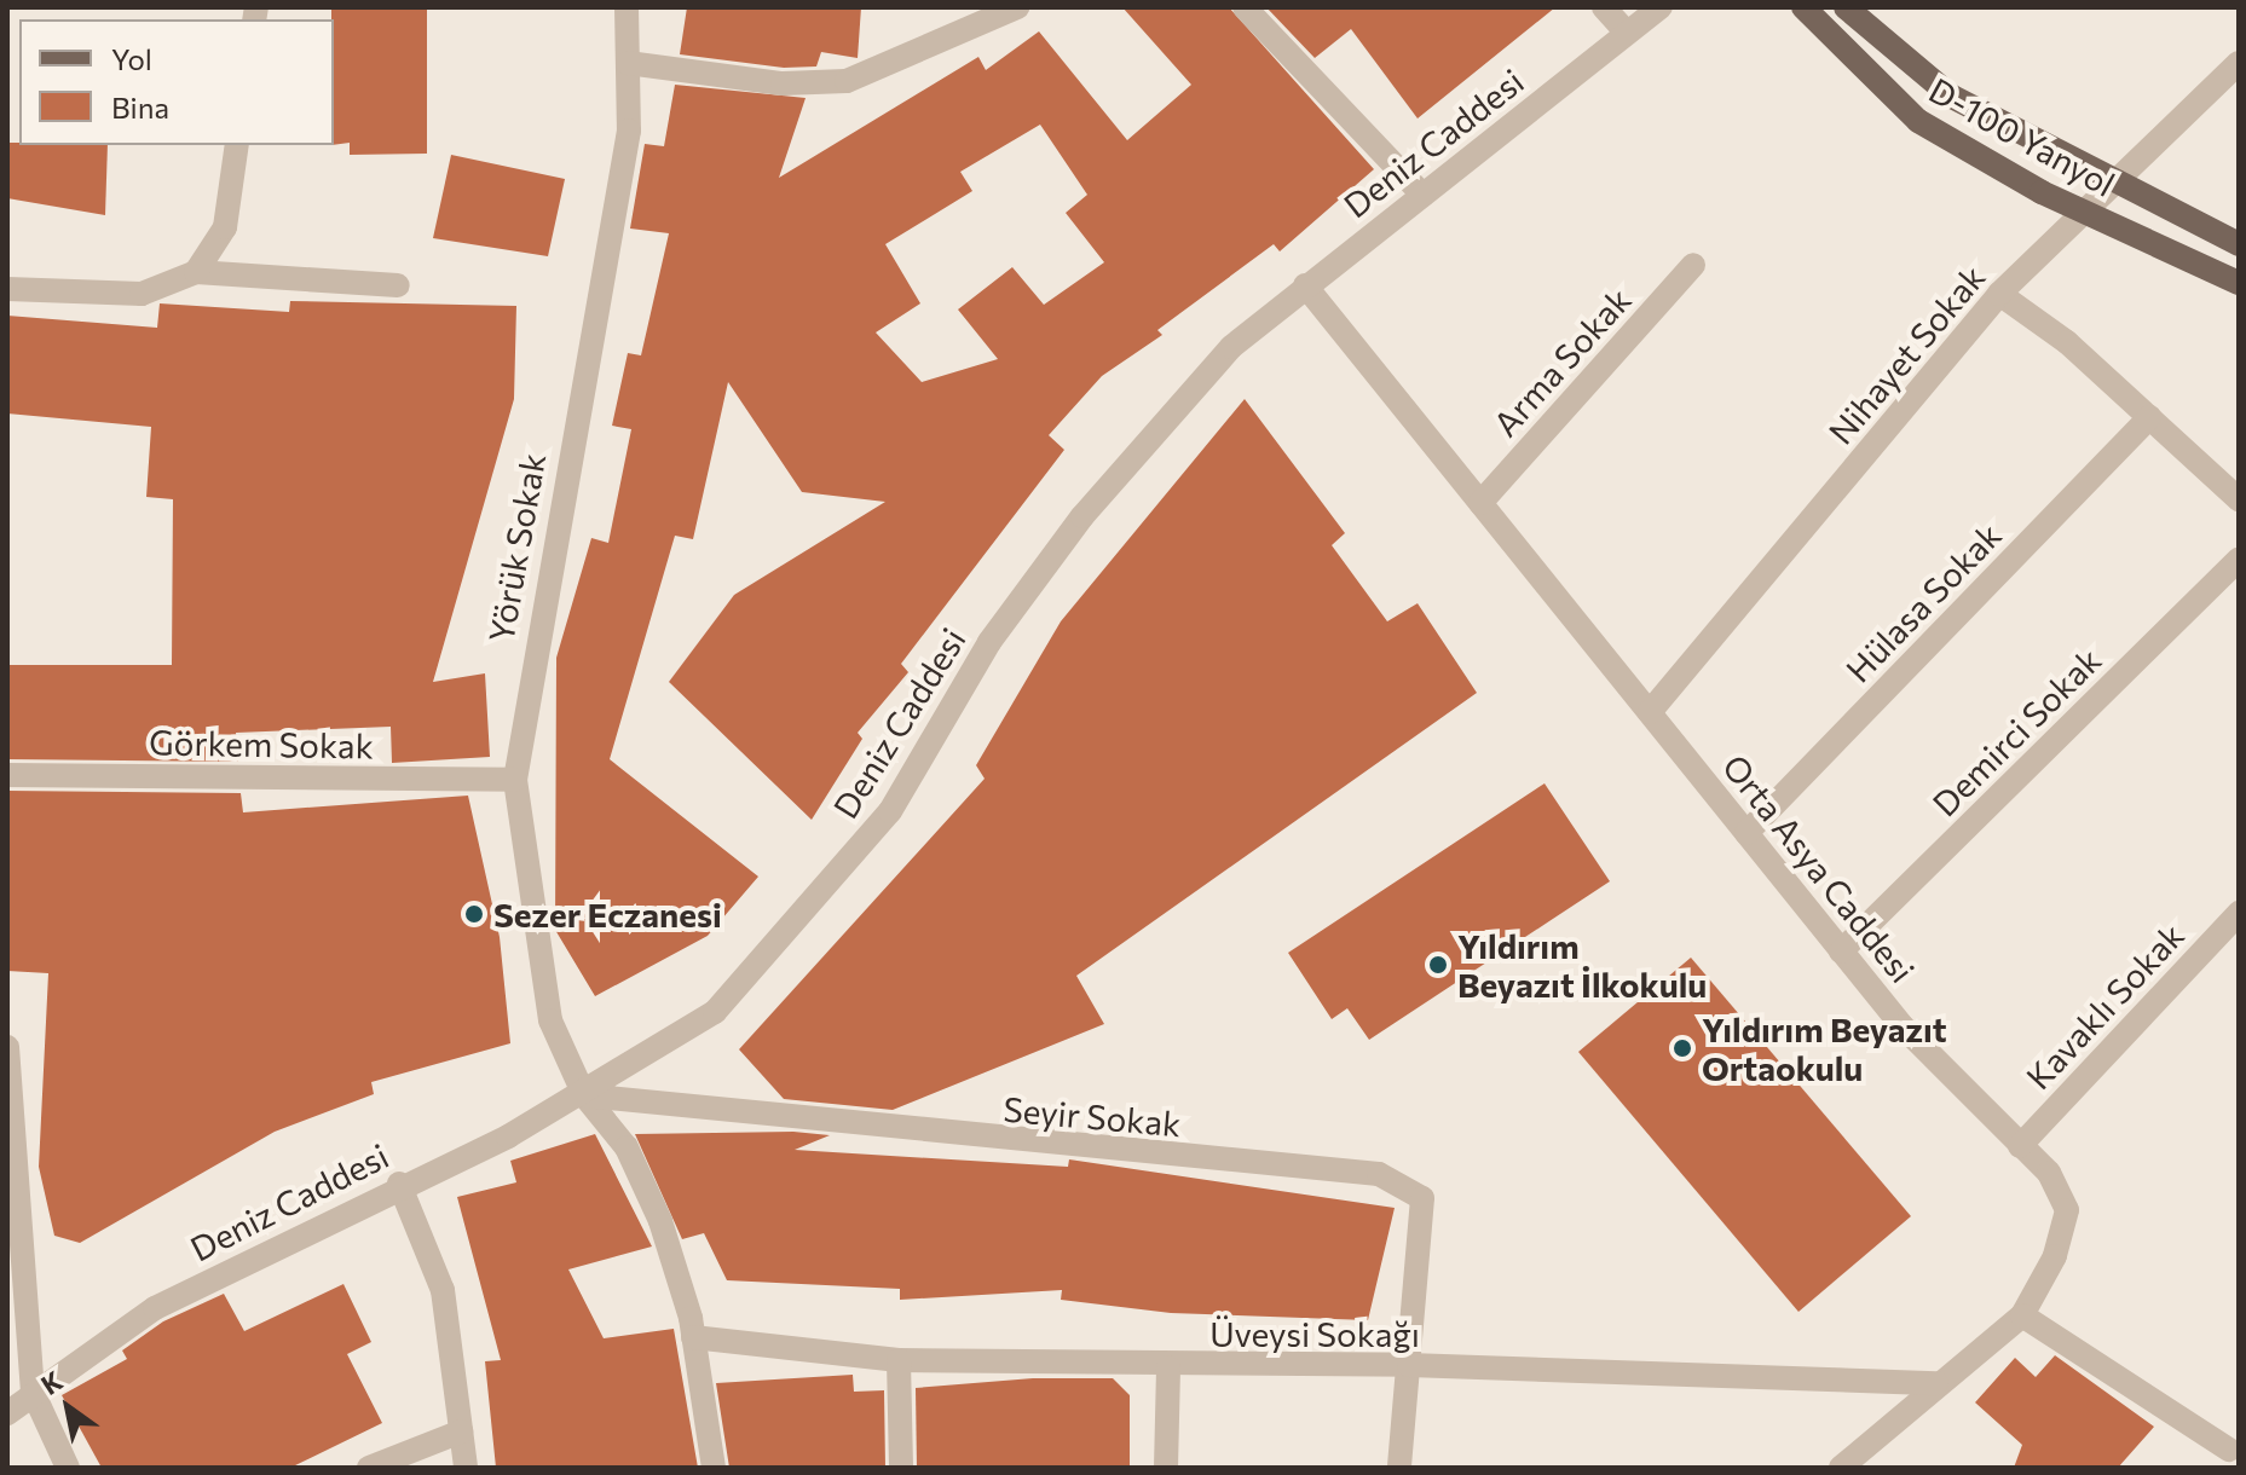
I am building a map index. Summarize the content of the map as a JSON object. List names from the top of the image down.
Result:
{
  "streets": {
    "main road": ["D-100 Yanyol"],
    "street": [
      "Deniz Caddesi",
      "Nihayet Sokak",
      "Arma Sokak",
      "Yörük Sokak",
      "Hülasa Sokak",
      "Demirci Sokak",
      "Görkem Sokak",
      "Orta Asya Caddesi",
      "Kavaklı Sokak",
      "Seyir Sokak",
      "Üveysi Sokağı"
    ]
  },
  "crossings": [
    ["D-100 Yanyol", "Nihayet Sokak"],
    ["Deniz Caddesi", "Yörük Sokak"],
    ["Deniz Caddesi", "Orta Asya Caddesi"],
    ["Deniz Caddesi", "Seyir Sokak"],
    ["Nihayet Sokak", "Orta Asya Caddesi"],
    ["Arma Sokak", "Orta Asya Caddesi"],
    ["Yörük Sokak", "Görkem Sokak"],
    ["Yörük Sokak", "Seyir Sokak"],
    ["Yörük Sokak", "Üveysi Sokağı"],
    ["Hülasa Sokak", "Orta Asya Caddesi"],
    ["Demirci Sokak", "Orta Asya Caddesi"],
    ["Orta Asya Caddesi", "Kavaklı Sokak"],
    ["Orta Asya Caddesi", "Üveysi Sokağı"],
    ["Seyir Sokak", "Üveysi Sokağı"]
  ],
  "places": ["Sezer Eczanesi", "Yıldırım Beyazıt İlkokulu", "Yıldırım Beyazıt Ortaokulu"],
  "legend": ["Yol", "Bina"],
  "north": "top left"
}
